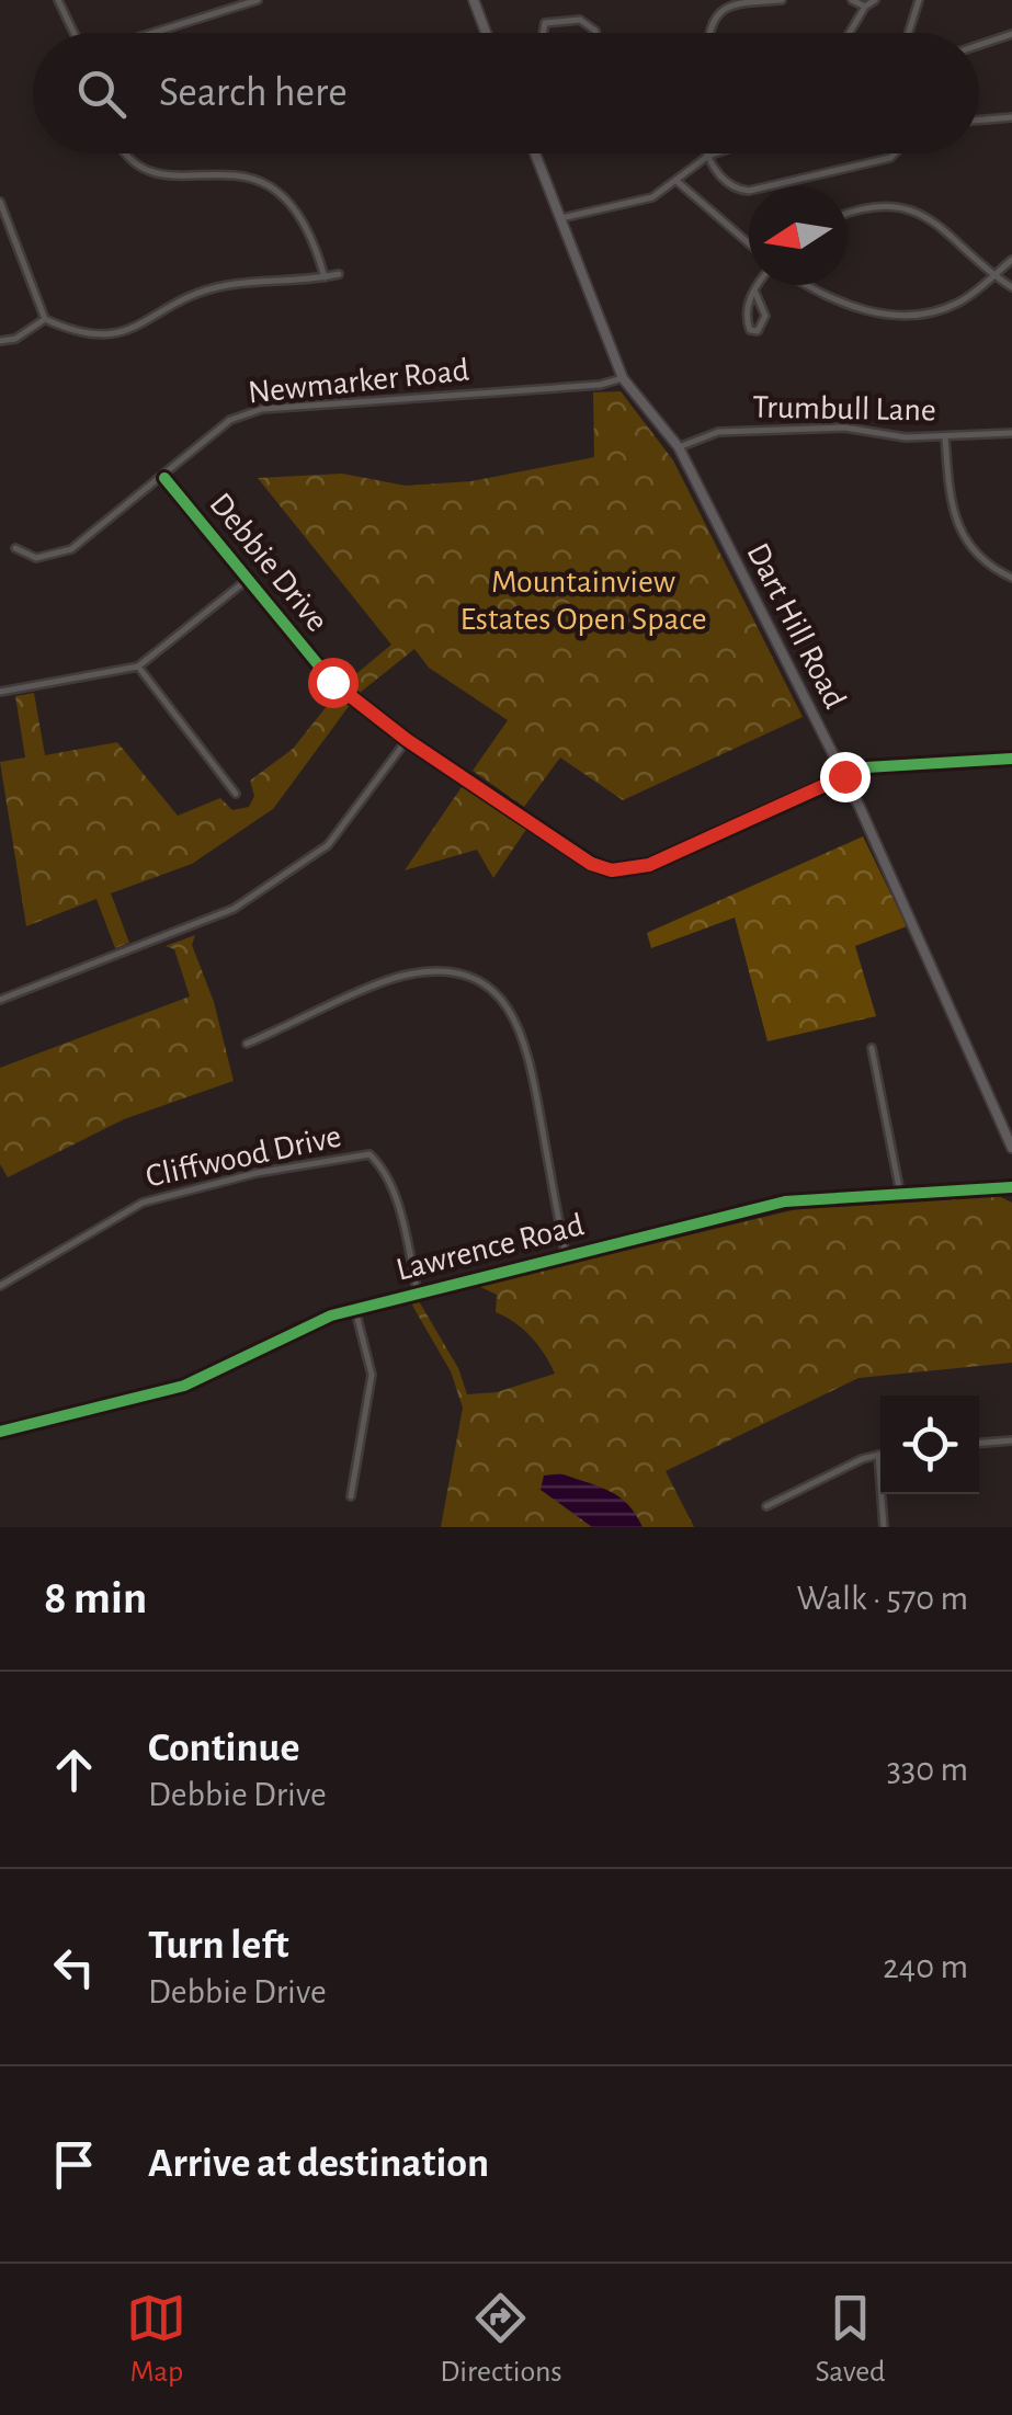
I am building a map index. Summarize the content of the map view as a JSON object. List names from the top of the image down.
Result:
{
  "streets": {
    "main road": ["Dart Hill Road"],
    "street": [
      "Newmarker Road",
      "Trumbull Lane",
      "Debbie Drive",
      "Cliffwood Drive",
      "Lawrence Road"
    ]
  },
  "crossings": [
    ["Newmarker Road", "Debbie Drive"],
    ["Newmarker Road", "Dart Hill Road"],
    ["Trumbull Lane", "Dart Hill Road"],
    ["Debbie Drive", "Dart Hill Road"],
    ["Cliffwood Drive", "Lawrence Road"]
  ],
  "parks": ["Mountainview Estates Open Space"],
  "north": "left",
  "page": {
    "search": "Search here",
    "heading": ["8 min", "Walk · 570 m"],
    "list": [
      ["Continue", "Debbie Drive", "330 m"],
      ["Turn left", "Debbie Drive", "240 m"],
      "Arrive at destination"
    ],
    "nav": ["Map", "Directions", "Saved"]
  }
}
